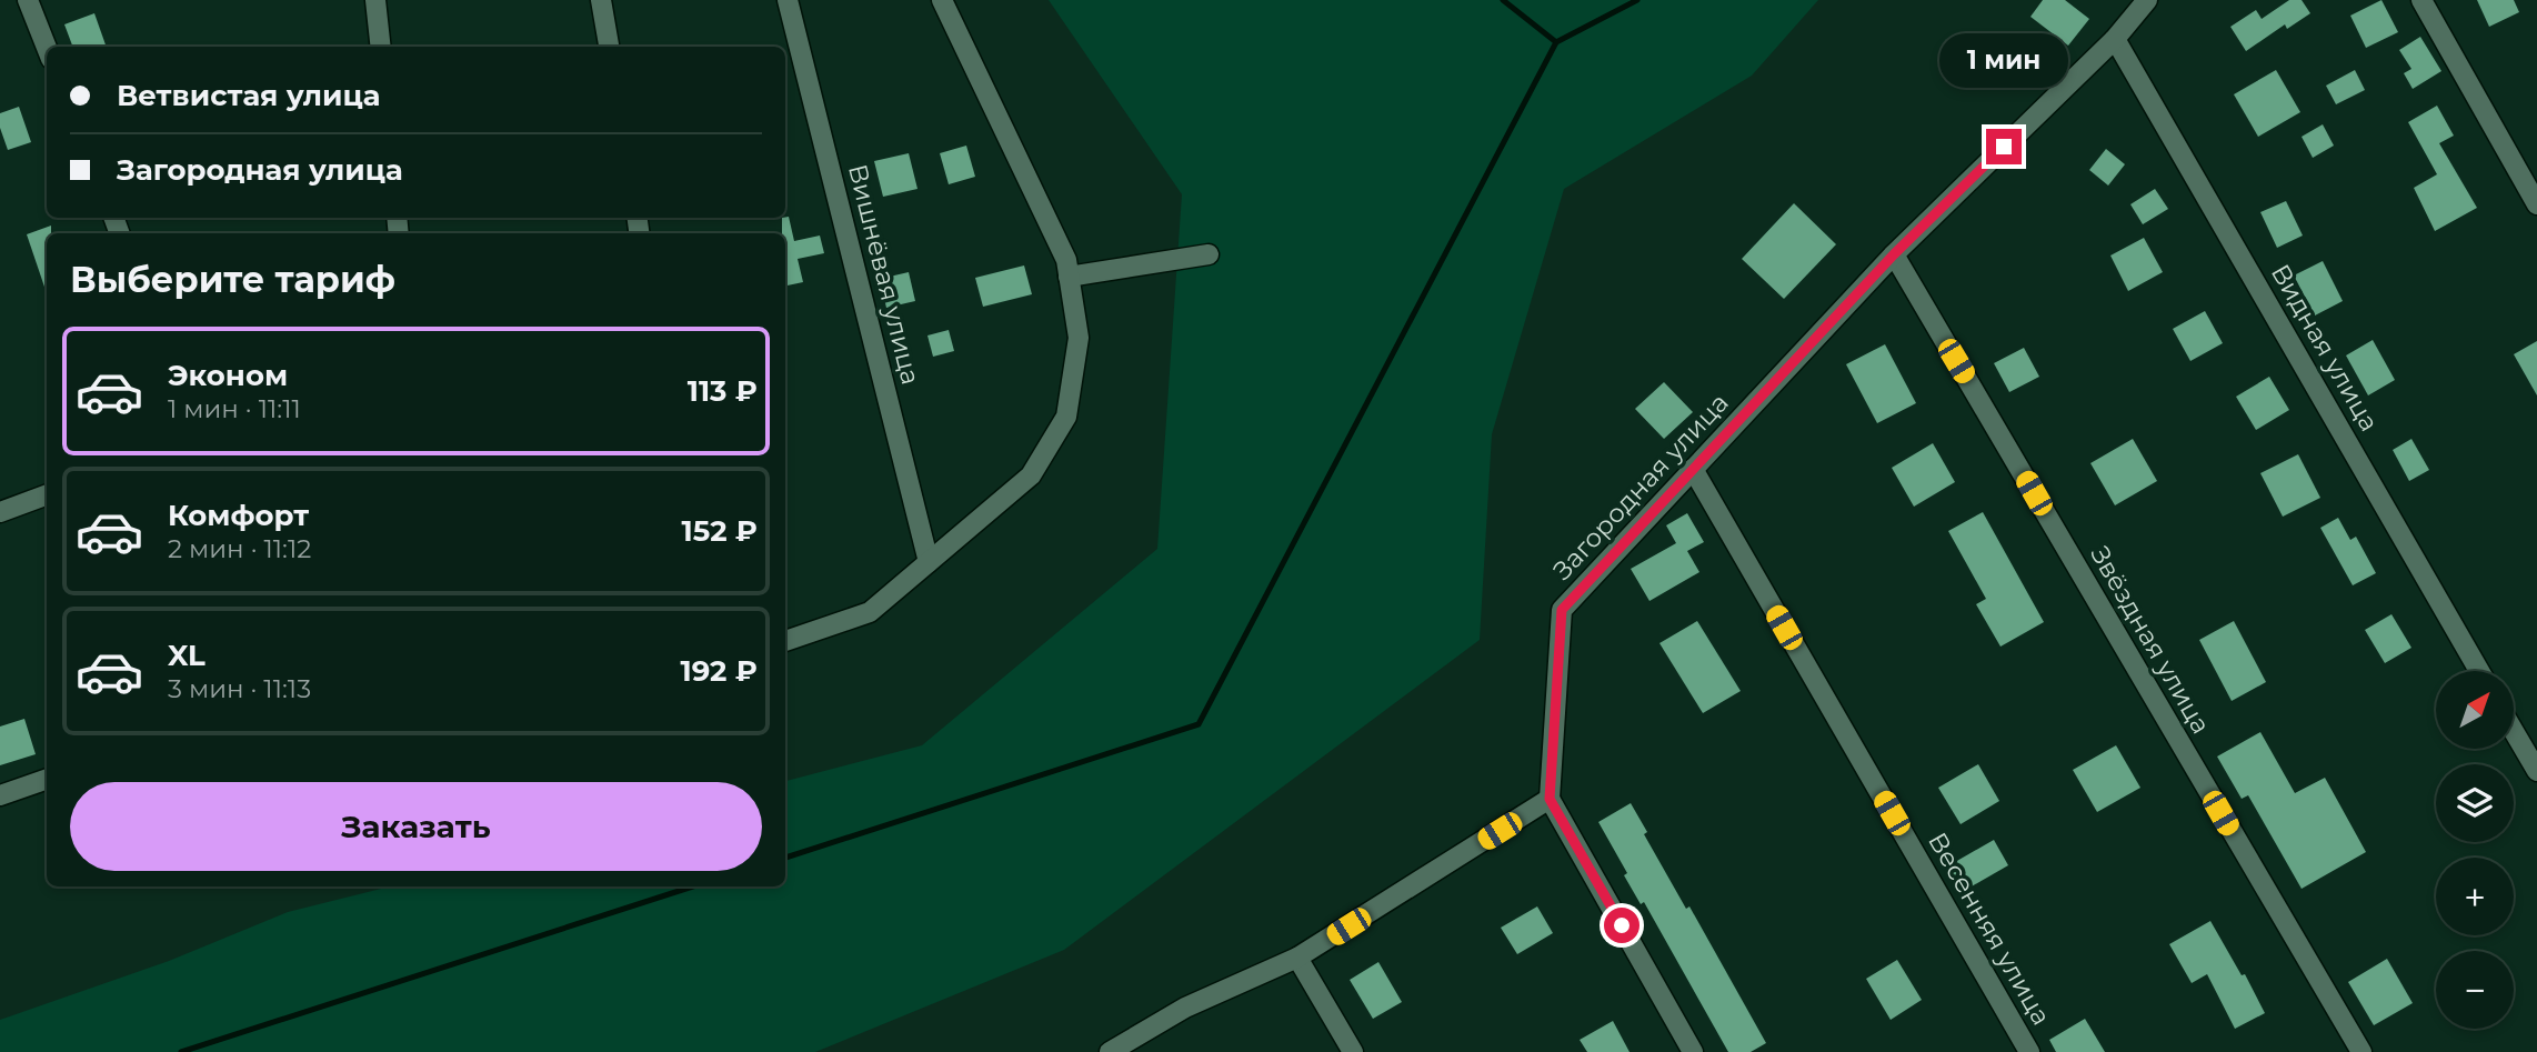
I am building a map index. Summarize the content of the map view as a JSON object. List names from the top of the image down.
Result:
{
  "streets": {
    "street": [
      "Вишнёвая улица",
      "Видная улица",
      "Загородная улица",
      "Звёздная улица",
      "Весенняя улица"
    ]
  },
  "crossings": [
    ["Видная улица", "Загородная улица"],
    ["Загородная улица", "Звёздная улица"],
    ["Загородная улица", "Весенняя улица"]
  ],
  "north": "top right",
  "page": {
    "bubble": "1 мин",
    "banner": ["Ветвистая улица", "Загородная улица"],
    "heading": "Выберите тариф",
    "list": [
      {
        "name": "Эконом",
        "note": "1 мин · 11:11",
        "value": "113 ₽"
      },
      {
        "name": "Комфорт",
        "note": "2 мин · 11:12",
        "value": "152 ₽"
      },
      {
        "name": "XL",
        "note": "3 мин · 11:13",
        "value": "192 ₽"
      }
    ],
    "map_buttons": ["+", "−"],
    "buttons": "Заказать"
  }
}
